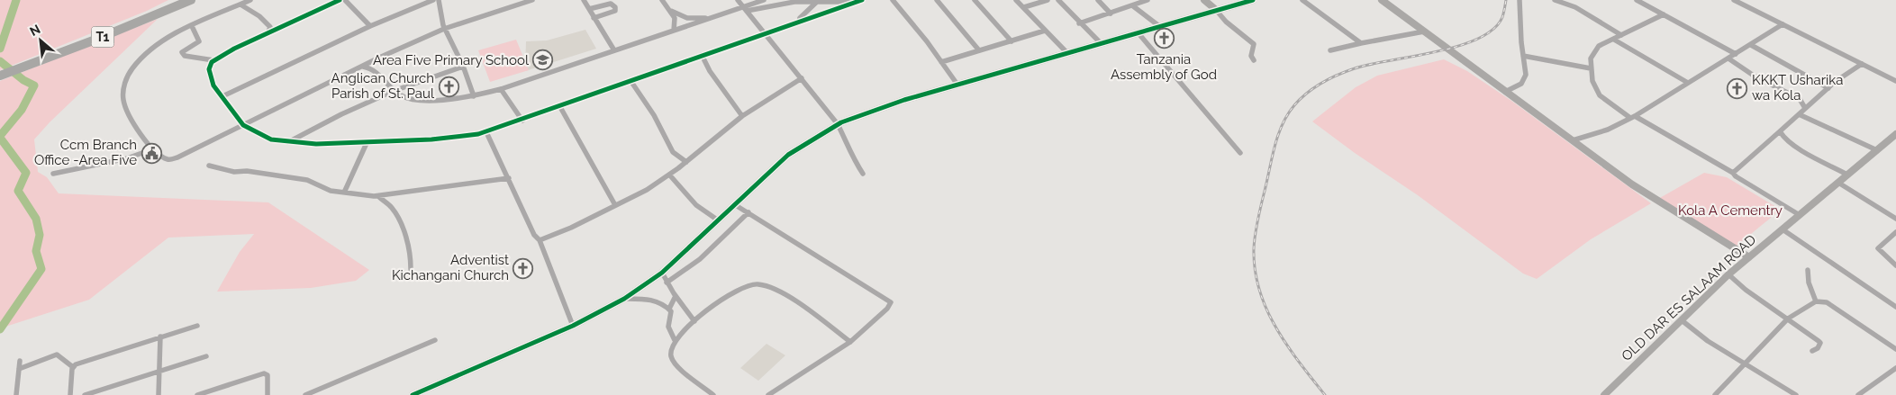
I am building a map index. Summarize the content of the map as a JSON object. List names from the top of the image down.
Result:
{
  "streets": {
    "highway": ["T1"],
    "street": ["OLD DAR ES SALAAM ROAD"]
  },
  "parks": ["Kola A Cementry"],
  "places": {
    "church": [
      "Tanzania Assembly of God",
      "Anglican Church Parish of St. Paul",
      "KKKT Usharika wa Kola",
      "Adventist Kichangani Church"
    ],
    "school or university": ["Area Five Primary School"],
    "public building": ["Ccm Branch Office -Area Five"]
  },
  "north": "top left"
}
